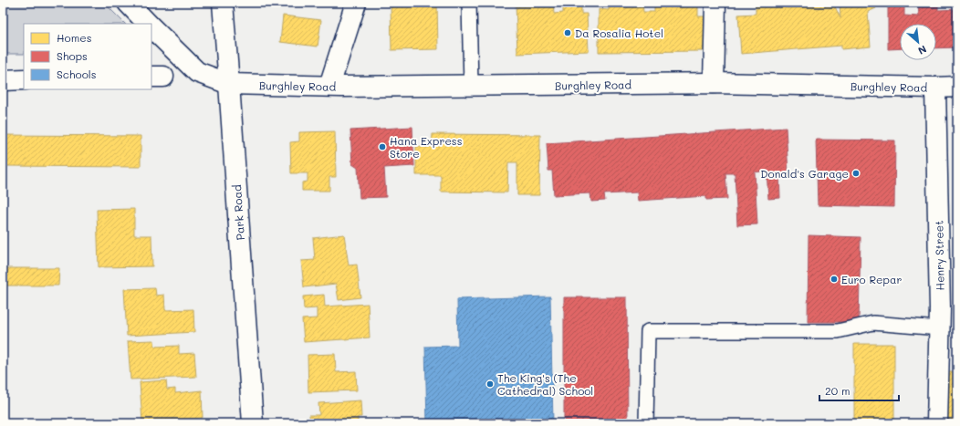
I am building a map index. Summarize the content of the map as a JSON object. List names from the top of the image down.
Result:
{
  "streets": {
    "street": ["Burghley Road", "Park Road", "Henry Street"]
  },
  "crossings": [
    ["Burghley Road", "Park Road"],
    ["Burghley Road", "Henry Street"]
  ],
  "places": [
    "Da Rosalia Hotel",
    "Hana Express Store",
    "Donald's Garage",
    "Euro Repar",
    "The King's (The Cathedral) School"
  ],
  "legend": ["Homes", "Shops", "Schools"],
  "scale_bar": "20 m",
  "north": "bottom right"
}
